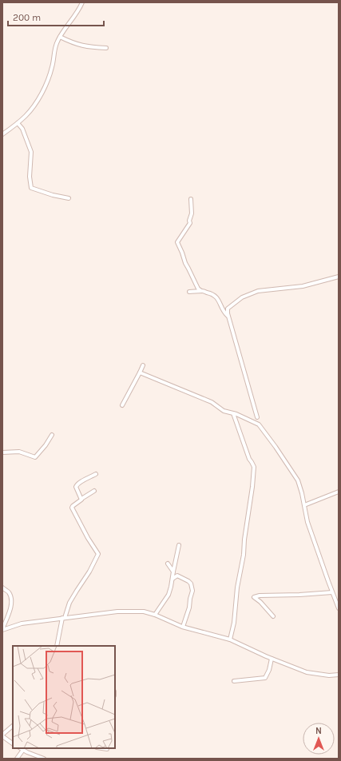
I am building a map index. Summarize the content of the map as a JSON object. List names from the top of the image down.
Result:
{
  "scale_bar": "200 m",
  "north": "top"
}
